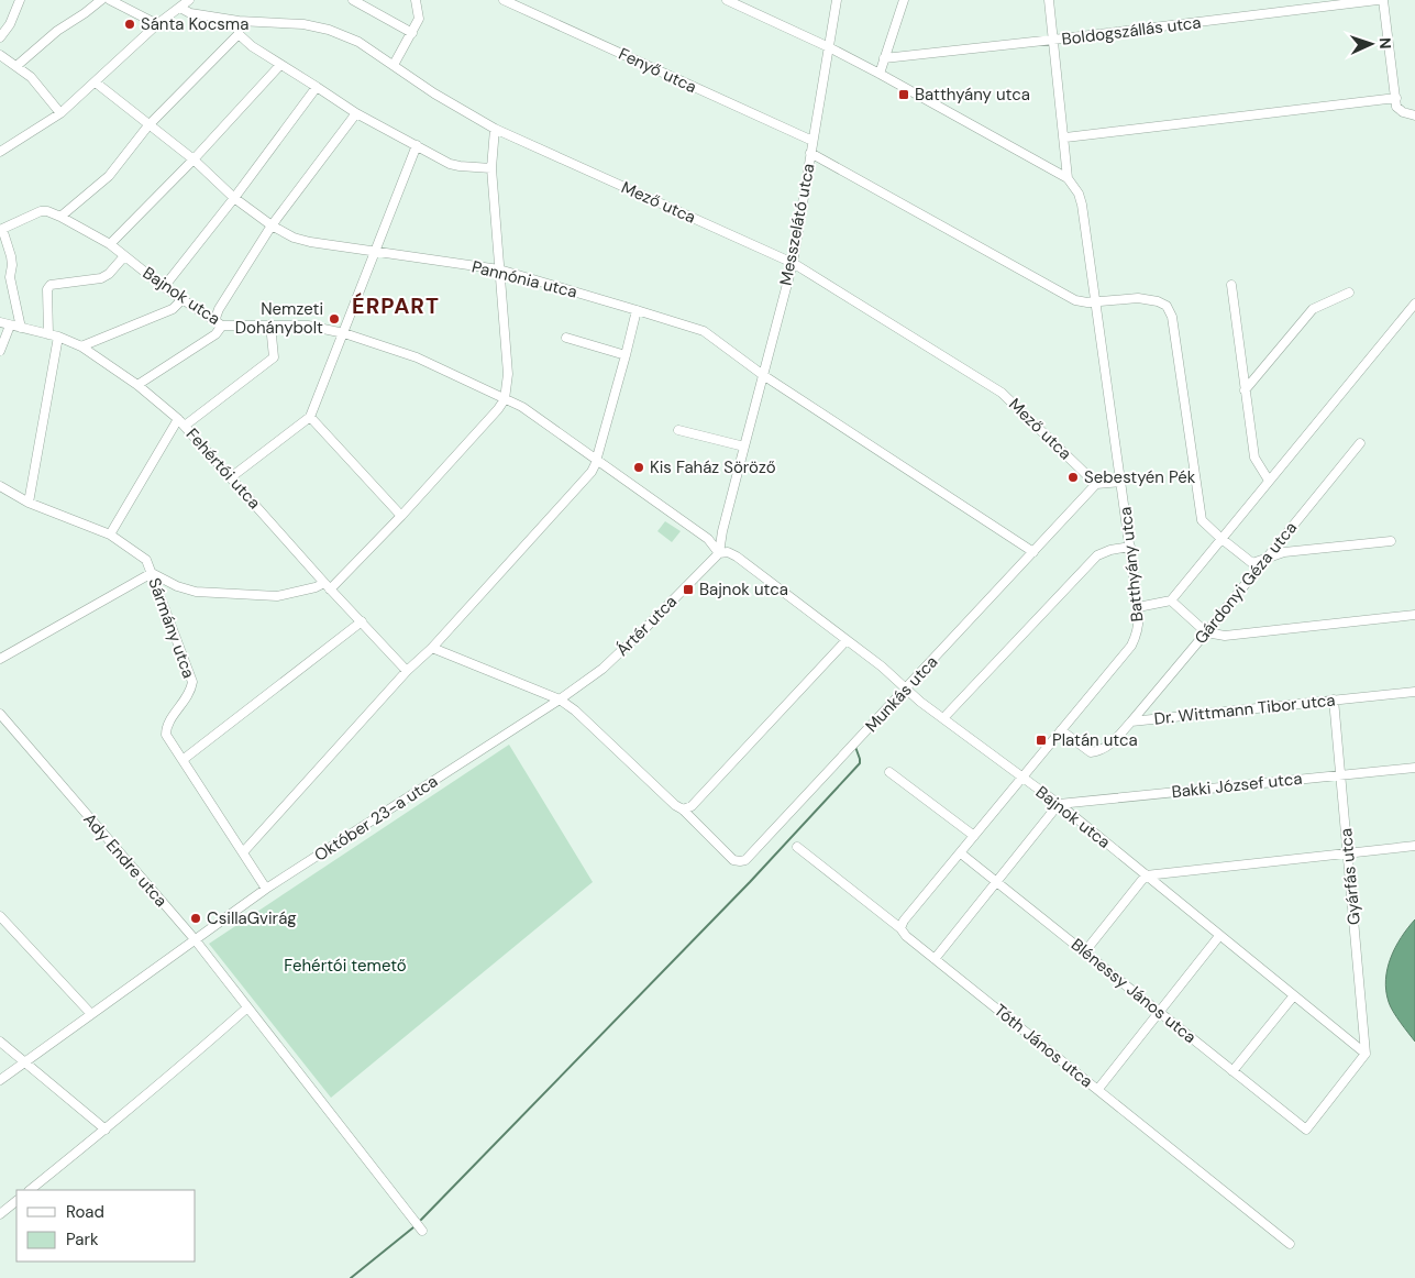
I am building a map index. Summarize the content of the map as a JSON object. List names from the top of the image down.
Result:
{
  "streets": {
    "street": [
      "Boldogszállás utca",
      "Fenyő utca",
      "Mező utca",
      "Messzelátó utca",
      "Pannónia utca",
      "Bajnok utca",
      "Fehértói utca",
      "Batthyány utca",
      "Gárdonyi Géza utca",
      "Ártér utca",
      "Sármány utca",
      "Munkás utca",
      "Dr. Wittmann Tibor utca",
      "Bakki József utca",
      "Október 23-a utca",
      "Ady Endre utca",
      "Gyárfás utca",
      "Blénessy János utca",
      "Tóth János utca"
    ]
  },
  "crossings": [
    ["Fenyő utca", "Messzelátó utca"],
    ["Mező utca", "Messzelátó utca"],
    ["Mező utca", "Munkás utca"],
    ["Messzelátó utca", "Pannónia utca"],
    ["Pannónia utca", "Munkás utca"],
    ["Bajnok utca", "Batthyány utca"],
    ["Bajnok utca", "Ártér utca"],
    ["Bajnok utca", "Munkás utca"],
    ["Bajnok utca", "Bakki József utca"],
    ["Bajnok utca", "Gyárfás utca"],
    ["Bajnok utca", "Blénessy János utca"],
    ["Batthyány utca", "Dr. Wittmann Tibor utca"],
    ["Batthyány utca", "Blénessy János utca"],
    ["Batthyány utca", "Tóth János utca"],
    ["Gárdonyi Géza utca", "Dr. Wittmann Tibor utca"],
    ["Ártér utca", "Október 23-a utca"],
    ["Sármány utca", "Október 23-a utca"],
    ["Dr. Wittmann Tibor utca", "Gyárfás utca"],
    ["Bakki József utca", "Gyárfás utca"],
    ["Október 23-a utca", "Ady Endre utca"],
    ["Gyárfás utca", "Blénessy János utca"]
  ],
  "districts": ["ÉRPART"],
  "parks": ["Fehértói temető"],
  "places": {
    "other": [
      "Sánta Kocsma",
      "Nemzeti Dohánybolt",
      "Kis Faház Söröző",
      "Sebestyén Pék",
      "CsillaGvirág"
    ],
    "transit": ["Batthyány utca", "Bajnok utca", "Platán utca"]
  },
  "legend": ["Road", "Park"],
  "north": "right"
}
